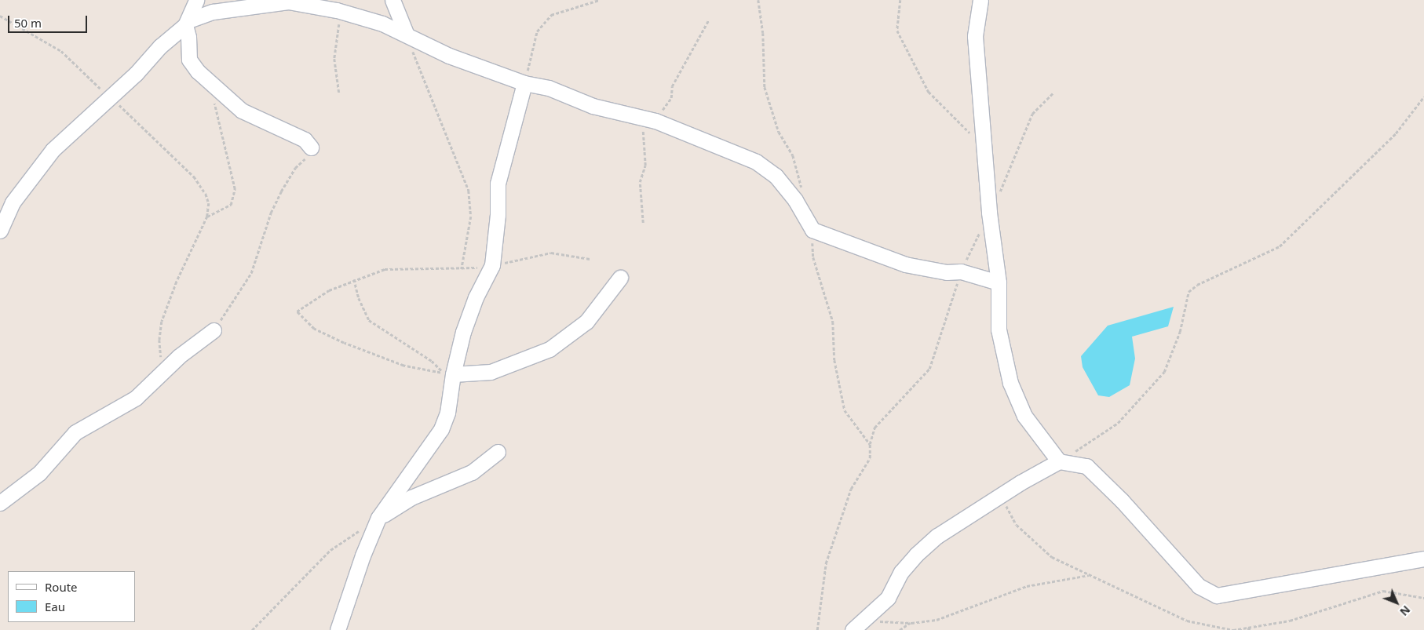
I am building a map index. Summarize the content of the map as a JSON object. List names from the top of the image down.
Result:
{
  "legend": ["Route", "Eau"],
  "scale_bar": "50 m",
  "north": "bottom right"
}
